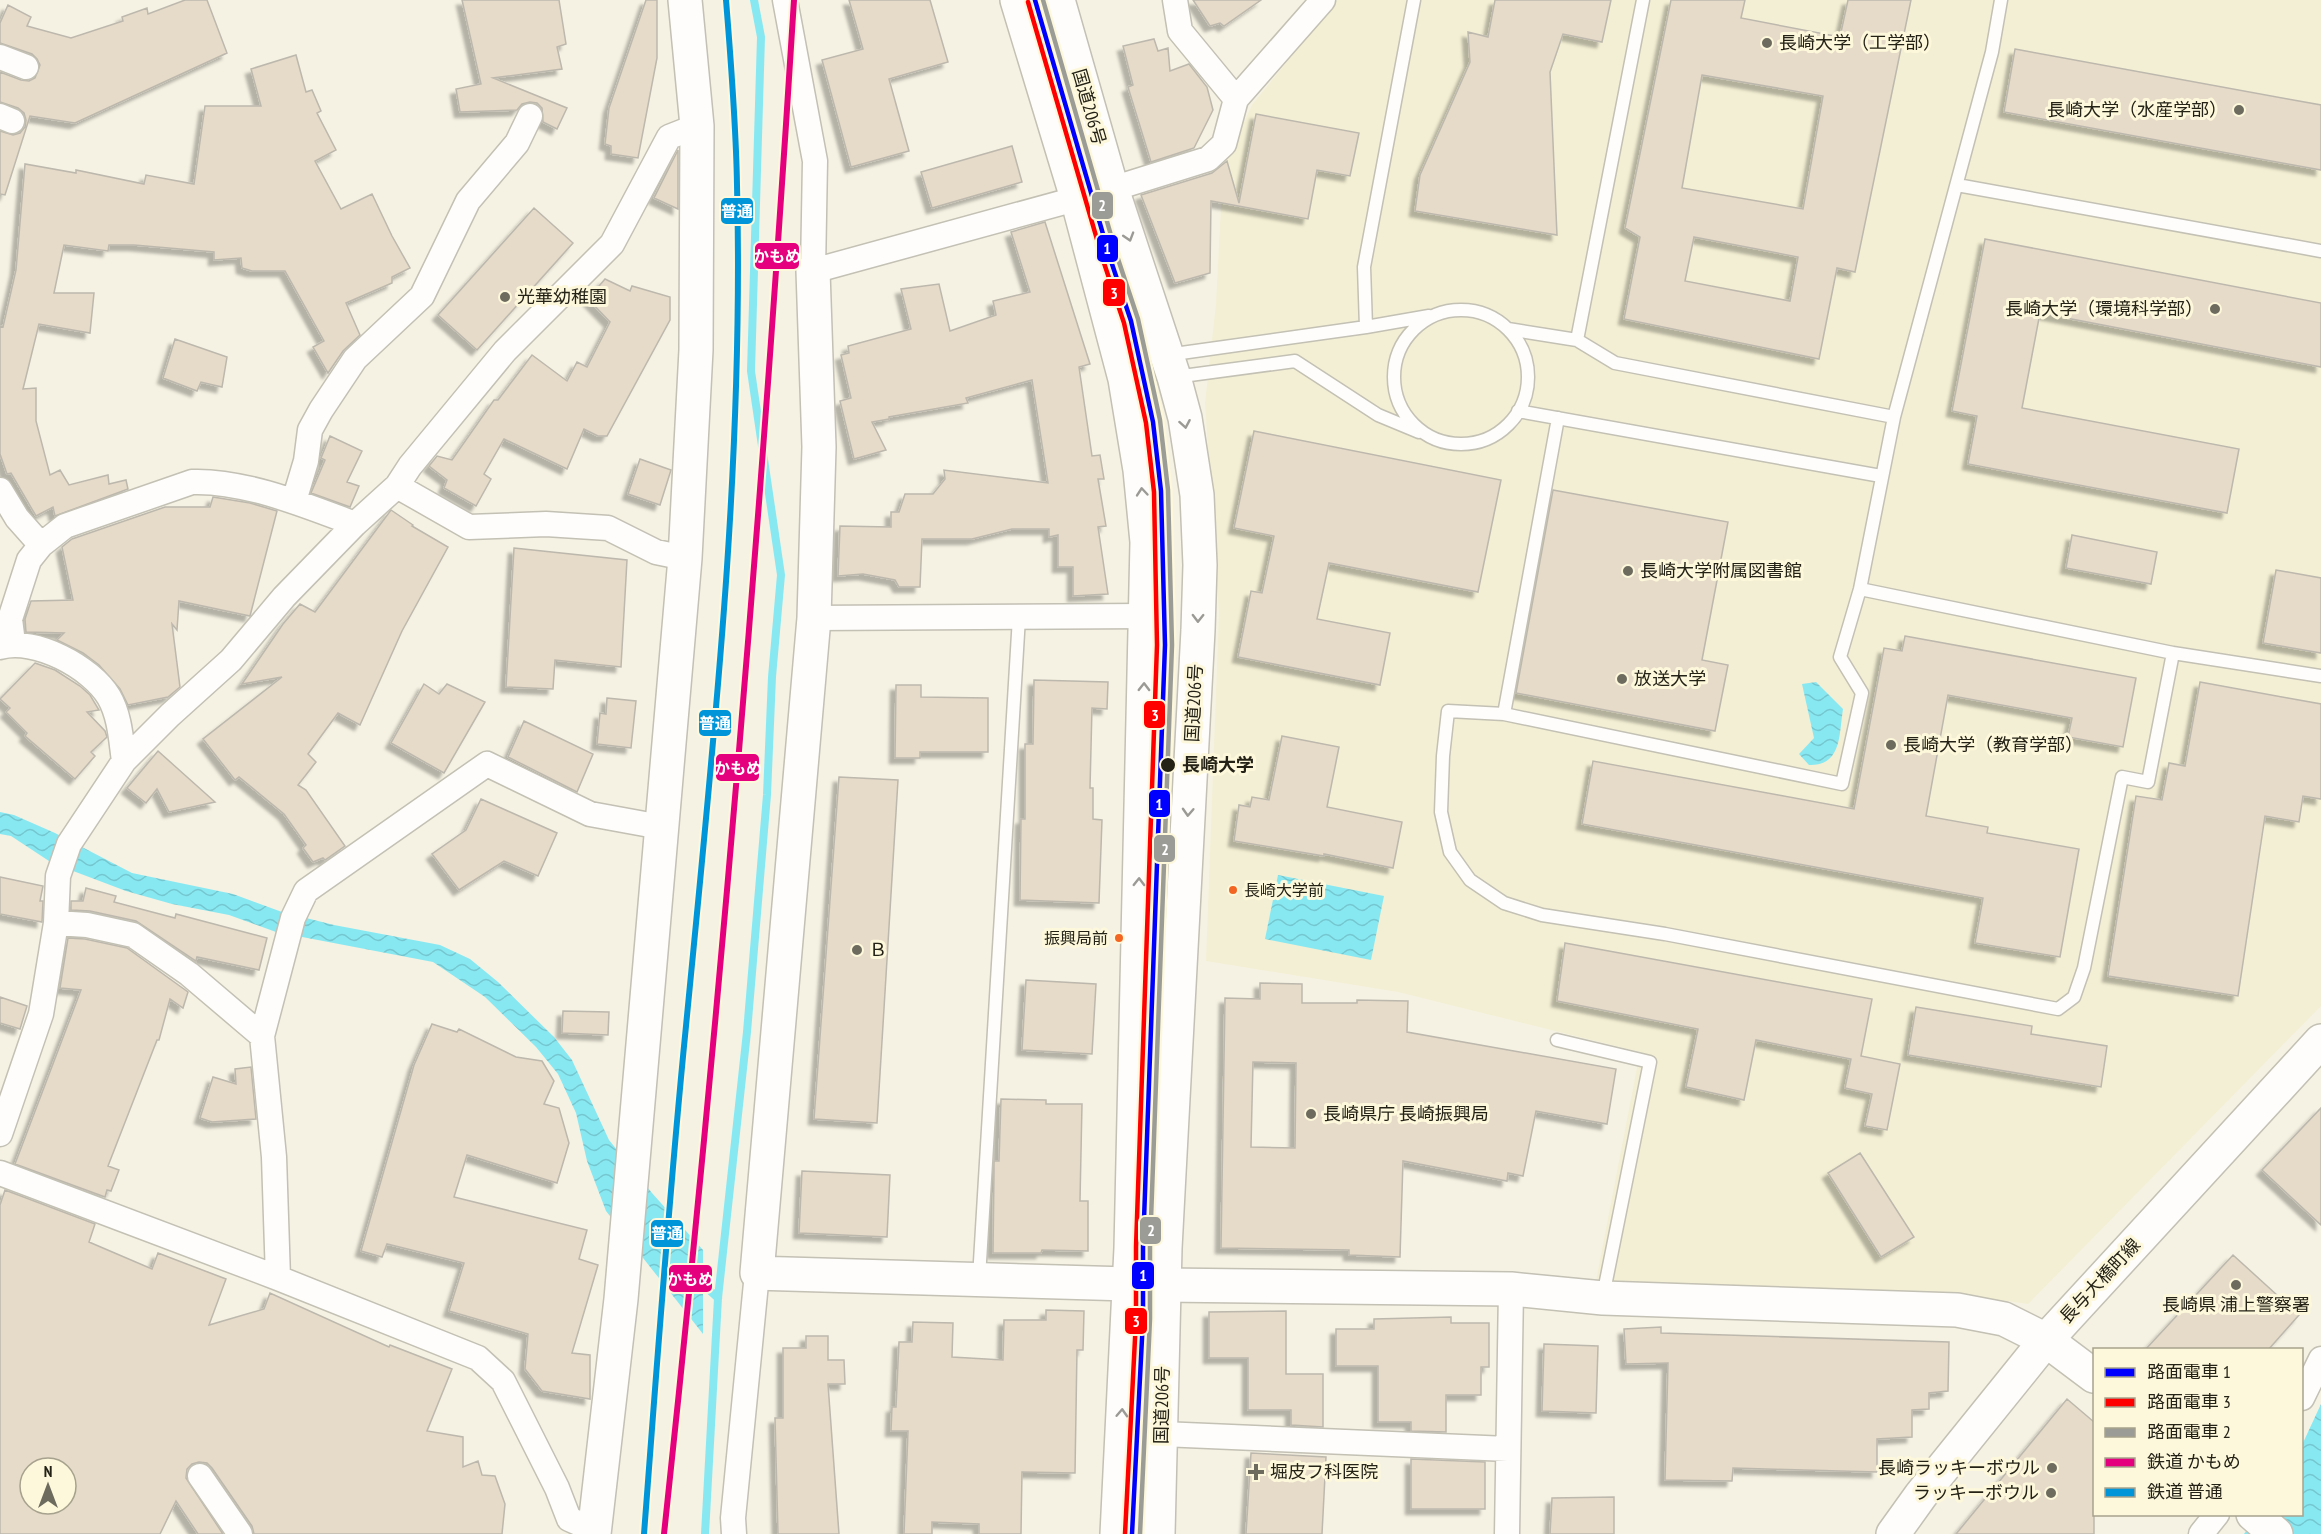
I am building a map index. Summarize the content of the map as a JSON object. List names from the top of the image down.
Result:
{
  "streets": {
    "main road": ["国道206号", "長与大橋町線"]
  },
  "places": {
    "other": [
      "長崎大学（工学部）",
      "長崎大学（水産学部）",
      "光華幼稚園",
      "長崎大学（環境科学部）",
      "長崎大学附属図書館",
      "放送大学",
      "長崎大学（教育学部）",
      "長崎大学",
      "長崎大学前",
      "振興局前",
      "Ｂ",
      "長崎県庁 長崎振興局",
      "長崎県 浦上警察署",
      "長崎ラッキーボウル",
      "ラッキーボウル"
    ],
    "health": ["堀皮フ科医院"]
  },
  "lines": [
    "tram line 1",
    "tram line 2",
    "rail line かもめ",
    "rail line 普通",
    "tram line 3"
  ],
  "legend": [
    "路面電車 1",
    "路面電車 3",
    "路面電車 2",
    "鉄道 かもめ",
    "鉄道 普通"
  ],
  "north": "top"
}
